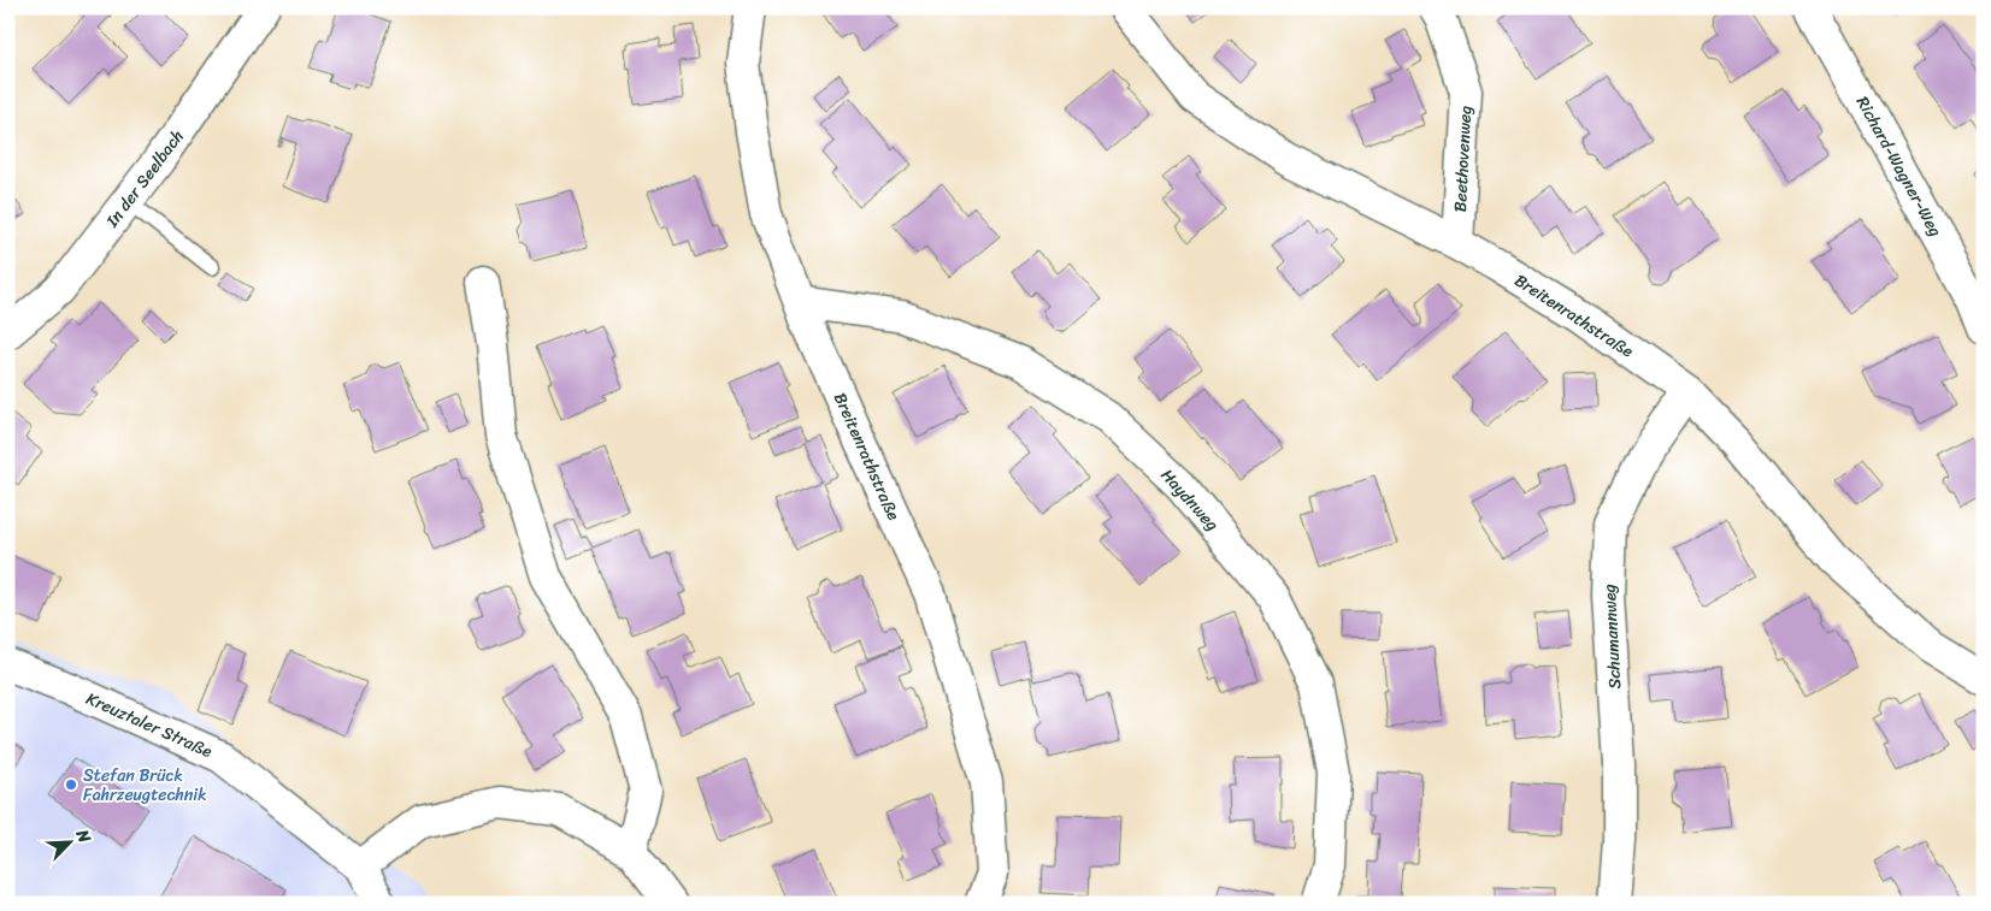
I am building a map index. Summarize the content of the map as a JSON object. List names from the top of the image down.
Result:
{
  "streets": {
    "street": [
      "Beethovenweg",
      "Richard-Wagner-Weg",
      "In der Seelbach",
      "Breitenrathstraße",
      "Haydnweg",
      "Schumannweg",
      "Kreuztaler Straße"
    ]
  },
  "crossings": [
    ["Beethovenweg", "Breitenrathstraße"],
    ["Breitenrathstraße", "Haydnweg"],
    ["Breitenrathstraße", "Schumannweg"]
  ],
  "places": ["Stefan Brück Fahrzeugtechnik"],
  "north": "top right"
}
